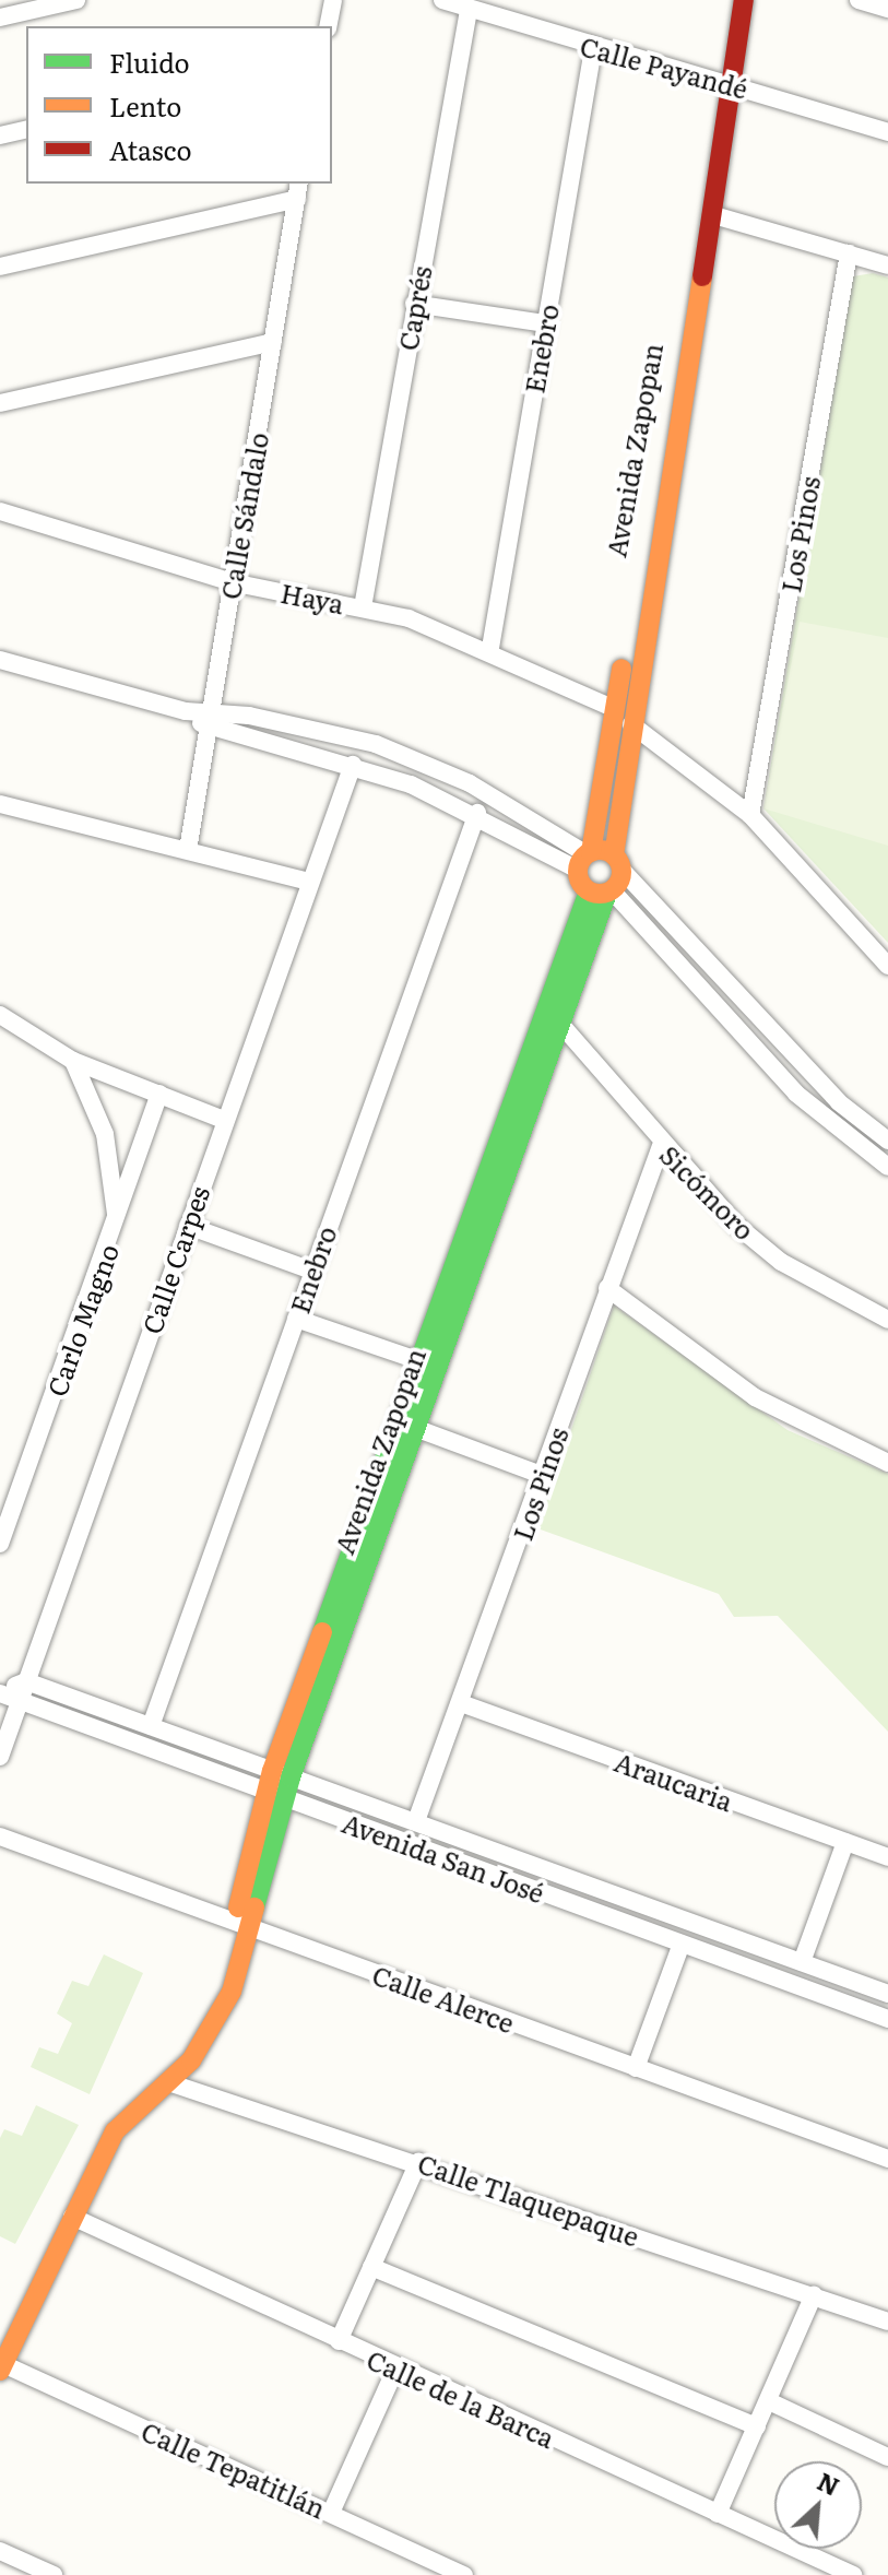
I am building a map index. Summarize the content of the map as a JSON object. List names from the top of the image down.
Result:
{
  "streets": {
    "street": [
      "Calle Payandé",
      "Caprés",
      "Enebro",
      "Avenida Zapopan",
      "Calle Sándalo",
      "Los Pinos",
      "Haya",
      "Sicómoro",
      "Calle Carpes",
      "Carlo Magno",
      "Araucaria",
      "Avenida San José",
      "Calle Alerce",
      "Calle Tlaquepaque",
      "Calle de la Barca",
      "Calle Tepatitlán"
    ]
  },
  "crossings": [
    ["Calle Payandé", "Caprés"],
    ["Calle Payandé", "Enebro"],
    ["Calle Payandé", "Avenida Zapopan"],
    ["Caprés", "Haya"],
    ["Enebro", "Haya"],
    ["Enebro", "Avenida San José"],
    ["Avenida Zapopan", "Haya"],
    ["Avenida Zapopan", "Sicómoro"],
    ["Avenida Zapopan", "Avenida San José"],
    ["Avenida Zapopan", "Calle Alerce"],
    ["Avenida Zapopan", "Calle Tlaquepaque"],
    ["Avenida Zapopan", "Calle de la Barca"],
    ["Avenida Zapopan", "Calle Tepatitlán"],
    ["Calle Sándalo", "Haya"],
    ["Los Pinos", "Sicómoro"],
    ["Los Pinos", "Araucaria"],
    ["Los Pinos", "Avenida San José"],
    ["Calle Carpes", "Avenida San José"]
  ],
  "legend": ["Fluido", "Lento", "Atasco"],
  "north": "top right"
}
